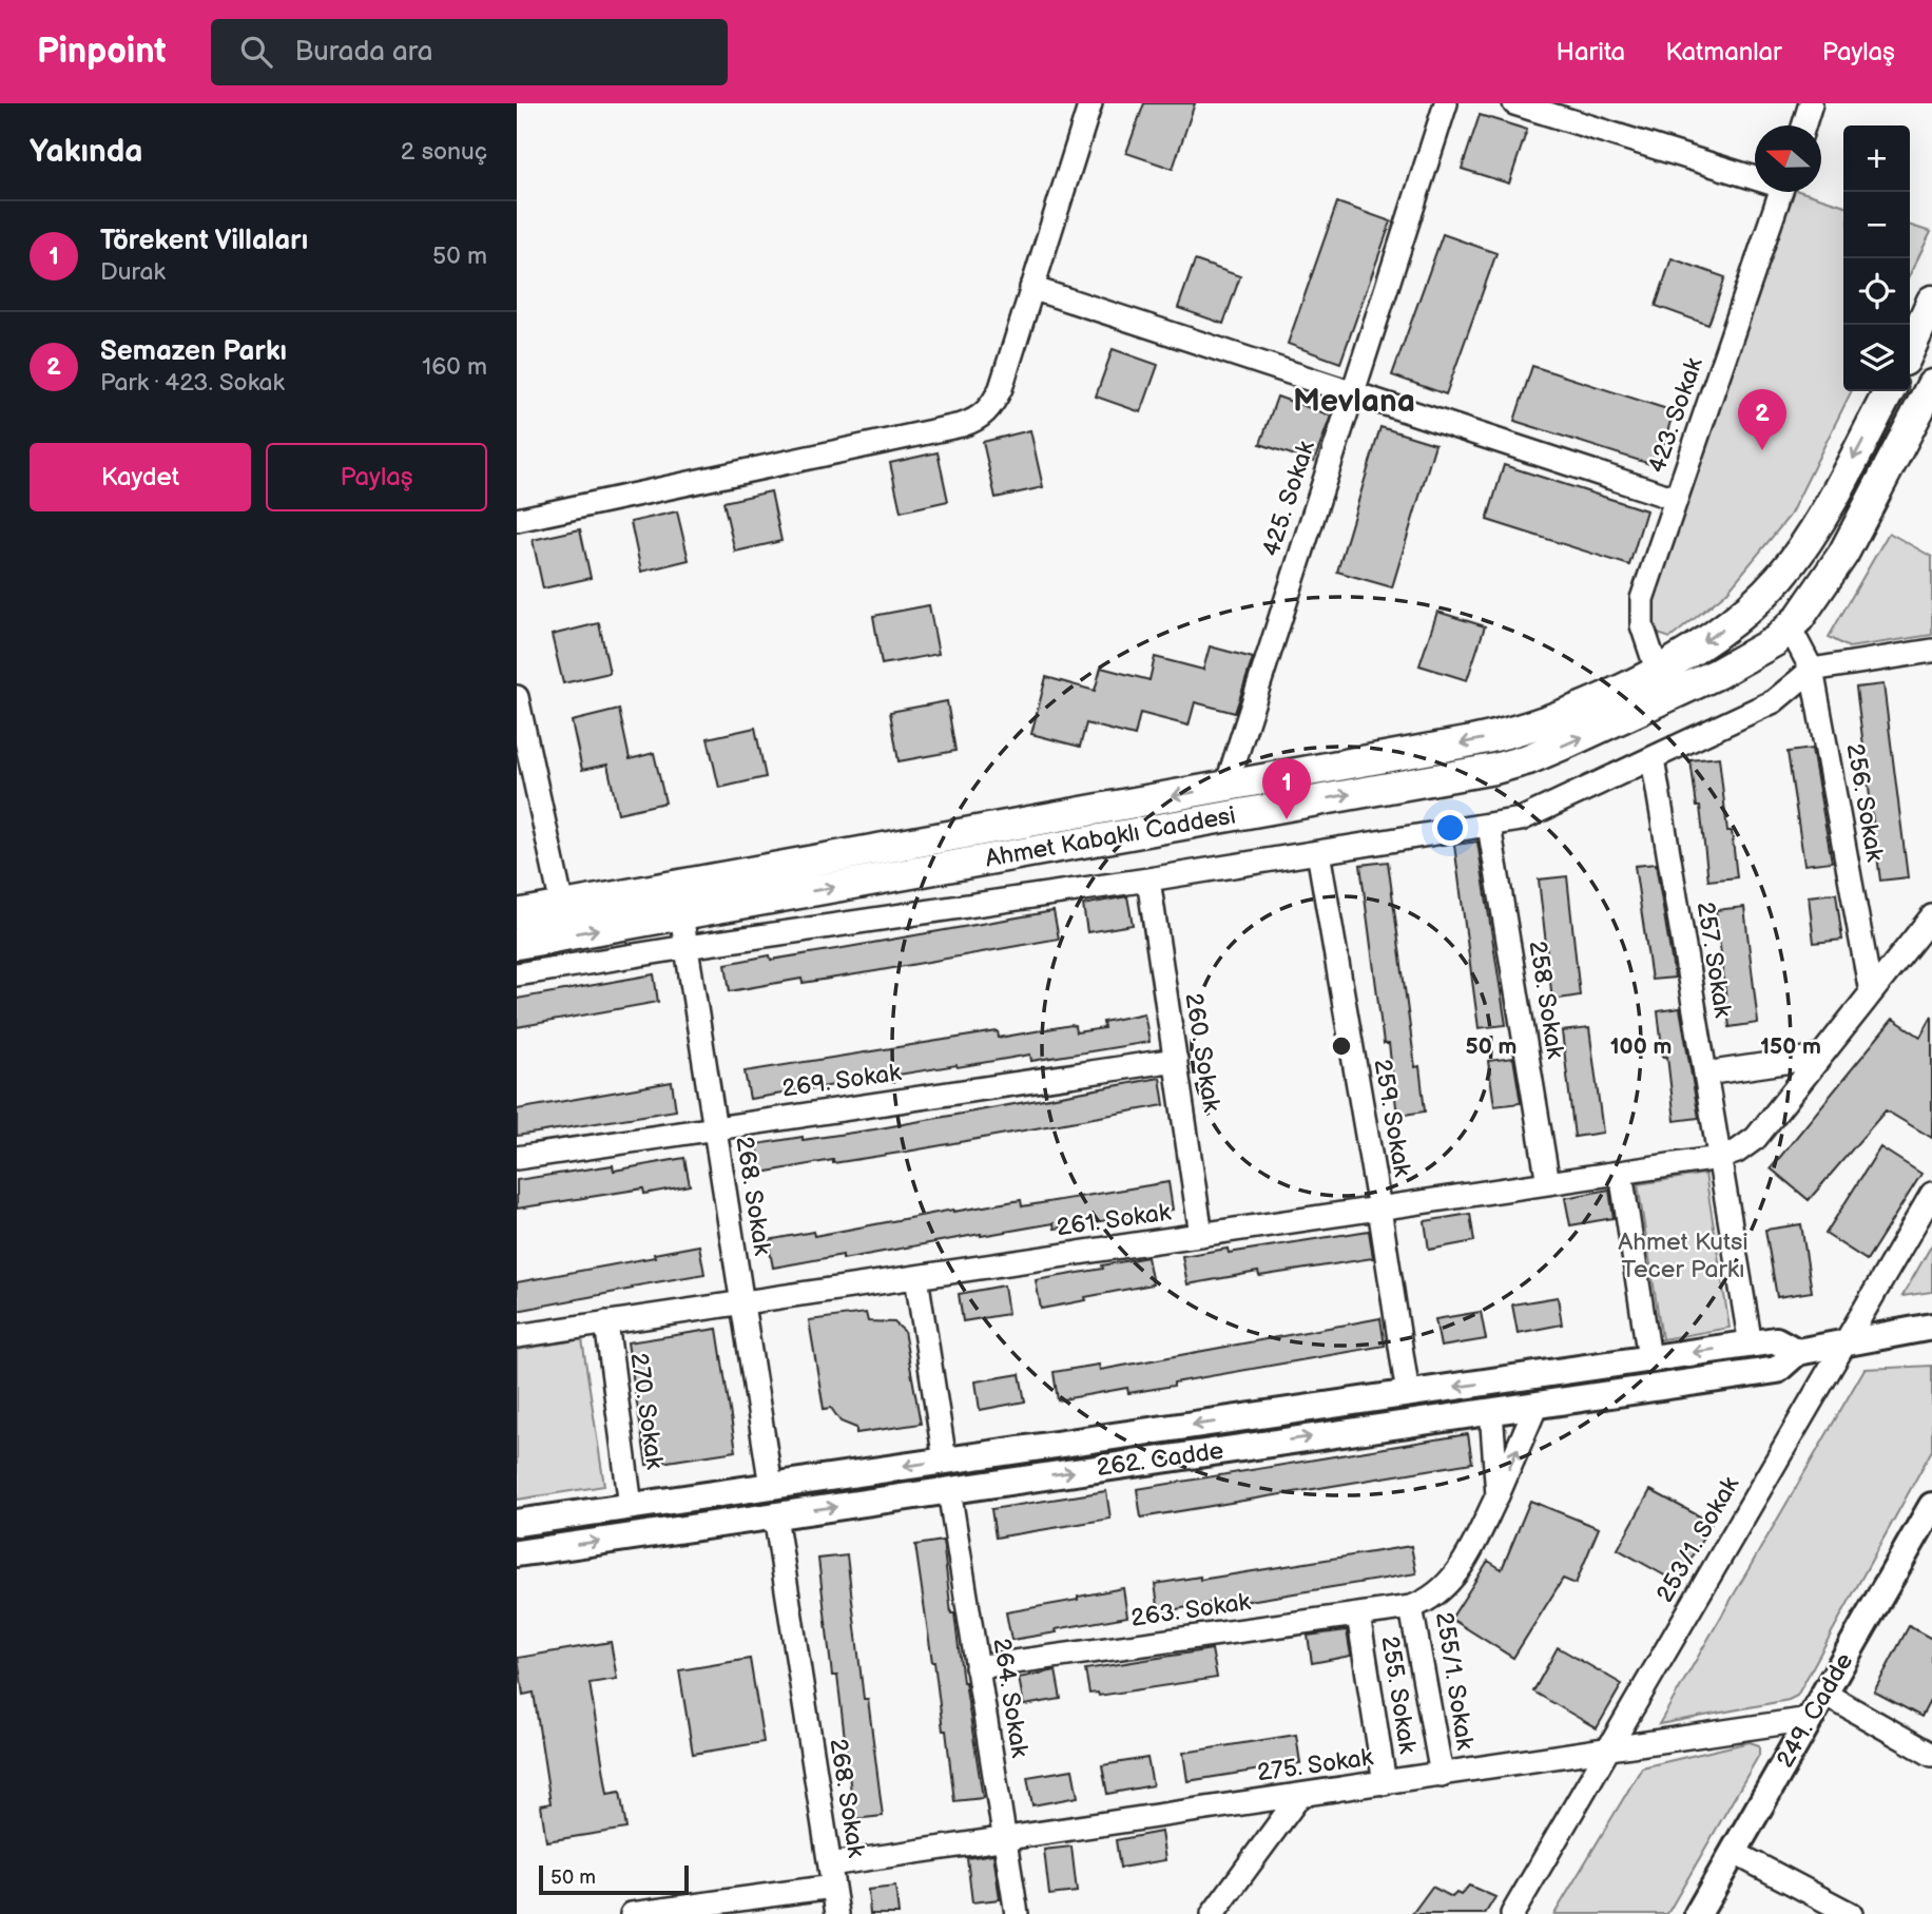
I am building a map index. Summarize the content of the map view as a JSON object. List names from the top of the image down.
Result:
{
  "streets": {
    "main road": ["Ahmet Kabaklı Caddesi"],
    "street": [
      "423. Sokak",
      "425. Sokak",
      "256. Sokak",
      "257. Sokak",
      "258. Sokak",
      "260. Sokak",
      "269. Sokak",
      "259. Sokak",
      "268. Sokak",
      "261. Sokak",
      "270. Sokak",
      "262. Cadde",
      "253/1. Sokak",
      "263. Sokak",
      "255/1. Sokak",
      "255. Sokak",
      "264. Sokak",
      "249. Cadde",
      "275. Sokak"
    ]
  },
  "crossings": [
    ["423. Sokak", "Ahmet Kabaklı Caddesi"],
    ["425. Sokak", "Ahmet Kabaklı Caddesi"],
    ["256. Sokak", "Ahmet Kabaklı Caddesi"],
    ["256. Sokak", "261. Sokak"],
    ["Ahmet Kabaklı Caddesi", "268. Sokak"],
    ["257. Sokak", "261. Sokak"],
    ["257. Sokak", "262. Cadde"],
    ["258. Sokak", "261. Sokak"],
    ["260. Sokak", "269. Sokak"],
    ["260. Sokak", "261. Sokak"],
    ["269. Sokak", "268. Sokak"],
    ["259. Sokak", "261. Sokak"],
    ["259. Sokak", "262. Cadde"],
    ["268. Sokak", "261. Sokak"],
    ["268. Sokak", "262. Cadde"],
    ["268. Sokak", "275. Sokak"],
    ["261. Sokak", "270. Sokak"],
    ["270. Sokak", "262. Cadde"],
    ["262. Cadde", "253/1. Sokak"],
    ["262. Cadde", "255/1. Sokak"],
    ["262. Cadde", "264. Sokak"],
    ["253/1. Sokak", "275. Sokak"],
    ["263. Sokak", "255/1. Sokak"],
    ["263. Sokak", "255. Sokak"],
    ["263. Sokak", "264. Sokak"],
    ["255/1. Sokak", "275. Sokak"],
    ["255. Sokak", "275. Sokak"],
    ["264. Sokak", "275. Sokak"],
    ["249. Cadde", "275. Sokak"]
  ],
  "districts": ["Mevlana"],
  "parks": ["Ahmet Kutsi Tecer Parkı"],
  "scale_bar": "50 m",
  "north": "left",
  "page": {
    "header": "Pinpoint",
    "search": "Burada ara",
    "nav": ["Harita", "Katmanlar", "Paylaş"],
    "heading": ["Yakında", "2 sonuç"],
    "map_buttons": ["+", "−"],
    "list": [
      {
        "mark": "1",
        "name": "Törekent Villaları",
        "note": "Durak",
        "value": "50 m"
      },
      {
        "mark": "2",
        "name": "Semazen Parkı",
        "note": "Park · 423. Sokak",
        "value": "160 m"
      }
    ],
    "pins": ["2", "1"],
    "buttons": ["Kaydet", "Paylaş"],
    "scale": "50 m"
  },
  "rings": ["50 m", "100 m", "150 m"]
}
